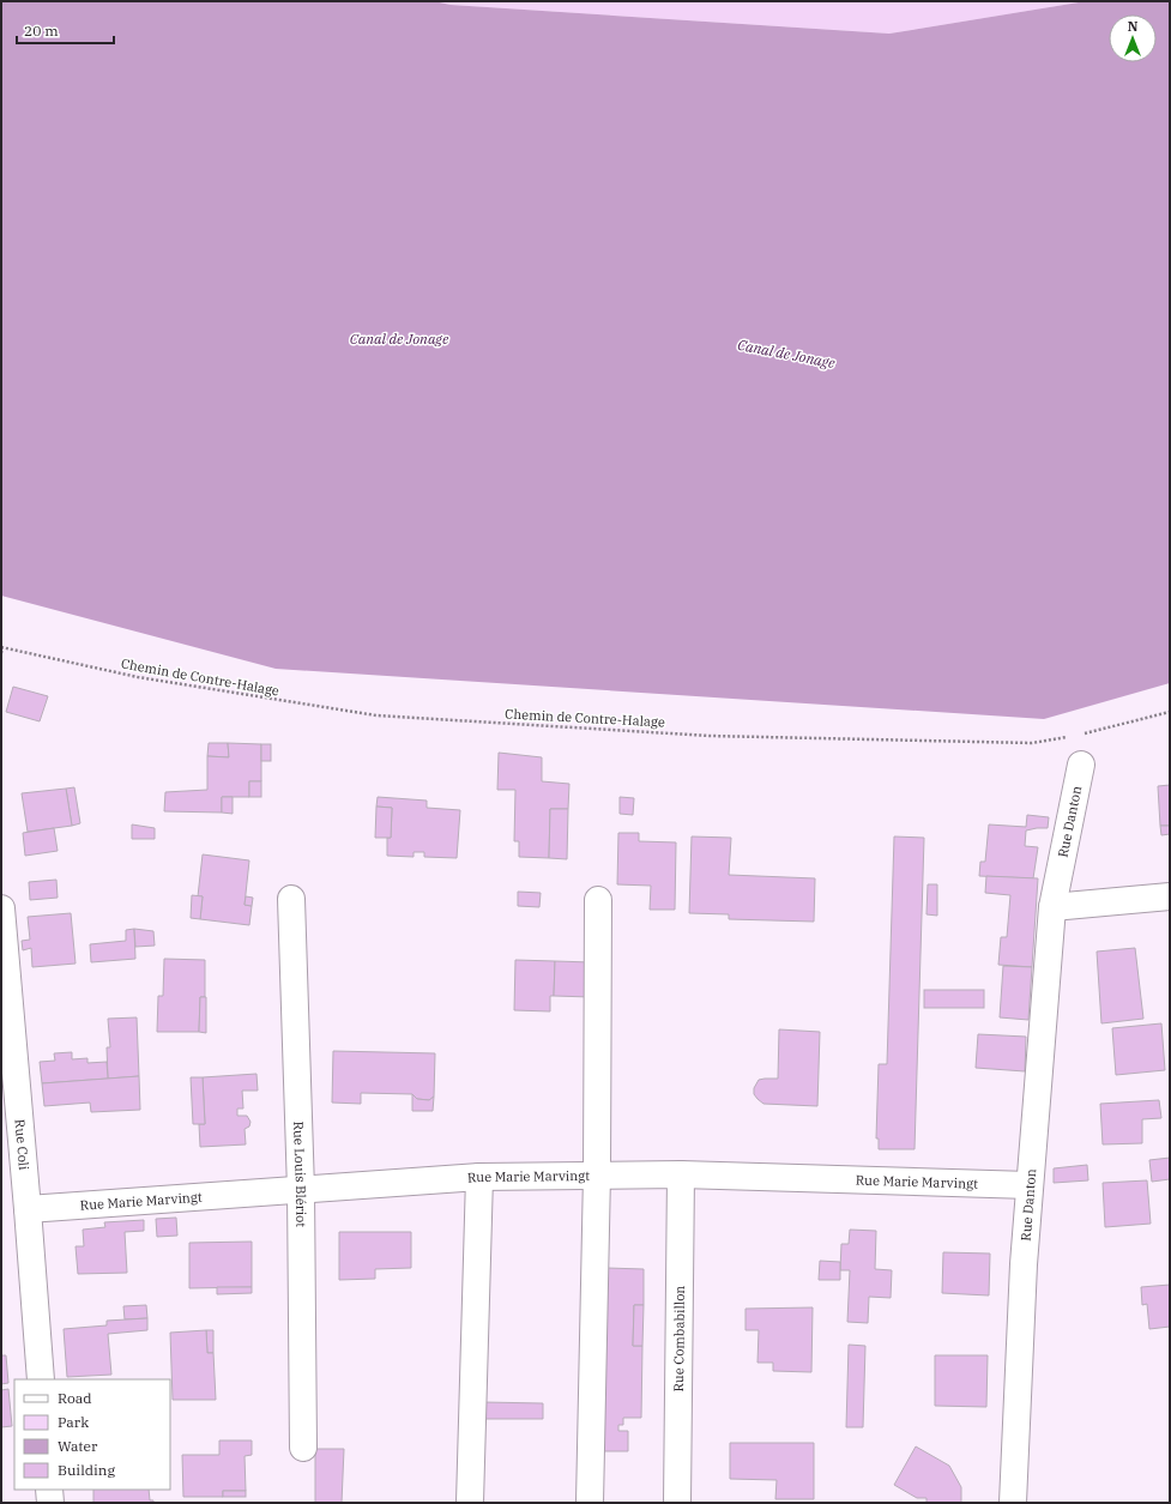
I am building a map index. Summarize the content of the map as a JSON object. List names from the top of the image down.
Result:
{
  "streets": {
    "street": [
      "Rue Danton",
      "Rue Coli",
      "Rue Louis Blériot",
      "Rue Marie Marvingt",
      "Rue Combabillon"
    ],
    "path": ["Chemin de Contre-Halage"]
  },
  "crossings": [
    ["Rue Danton", "Rue Marie Marvingt"],
    ["Rue Coli", "Rue Marie Marvingt"],
    ["Rue Louis Blériot", "Rue Marie Marvingt"],
    ["Rue Marie Marvingt", "Rue Combabillon"]
  ],
  "water": ["Canal de Jonage"],
  "legend": [
    "Road",
    "Park",
    "Water",
    "Building"
  ],
  "scale_bar": "20 m",
  "north": "top"
}
